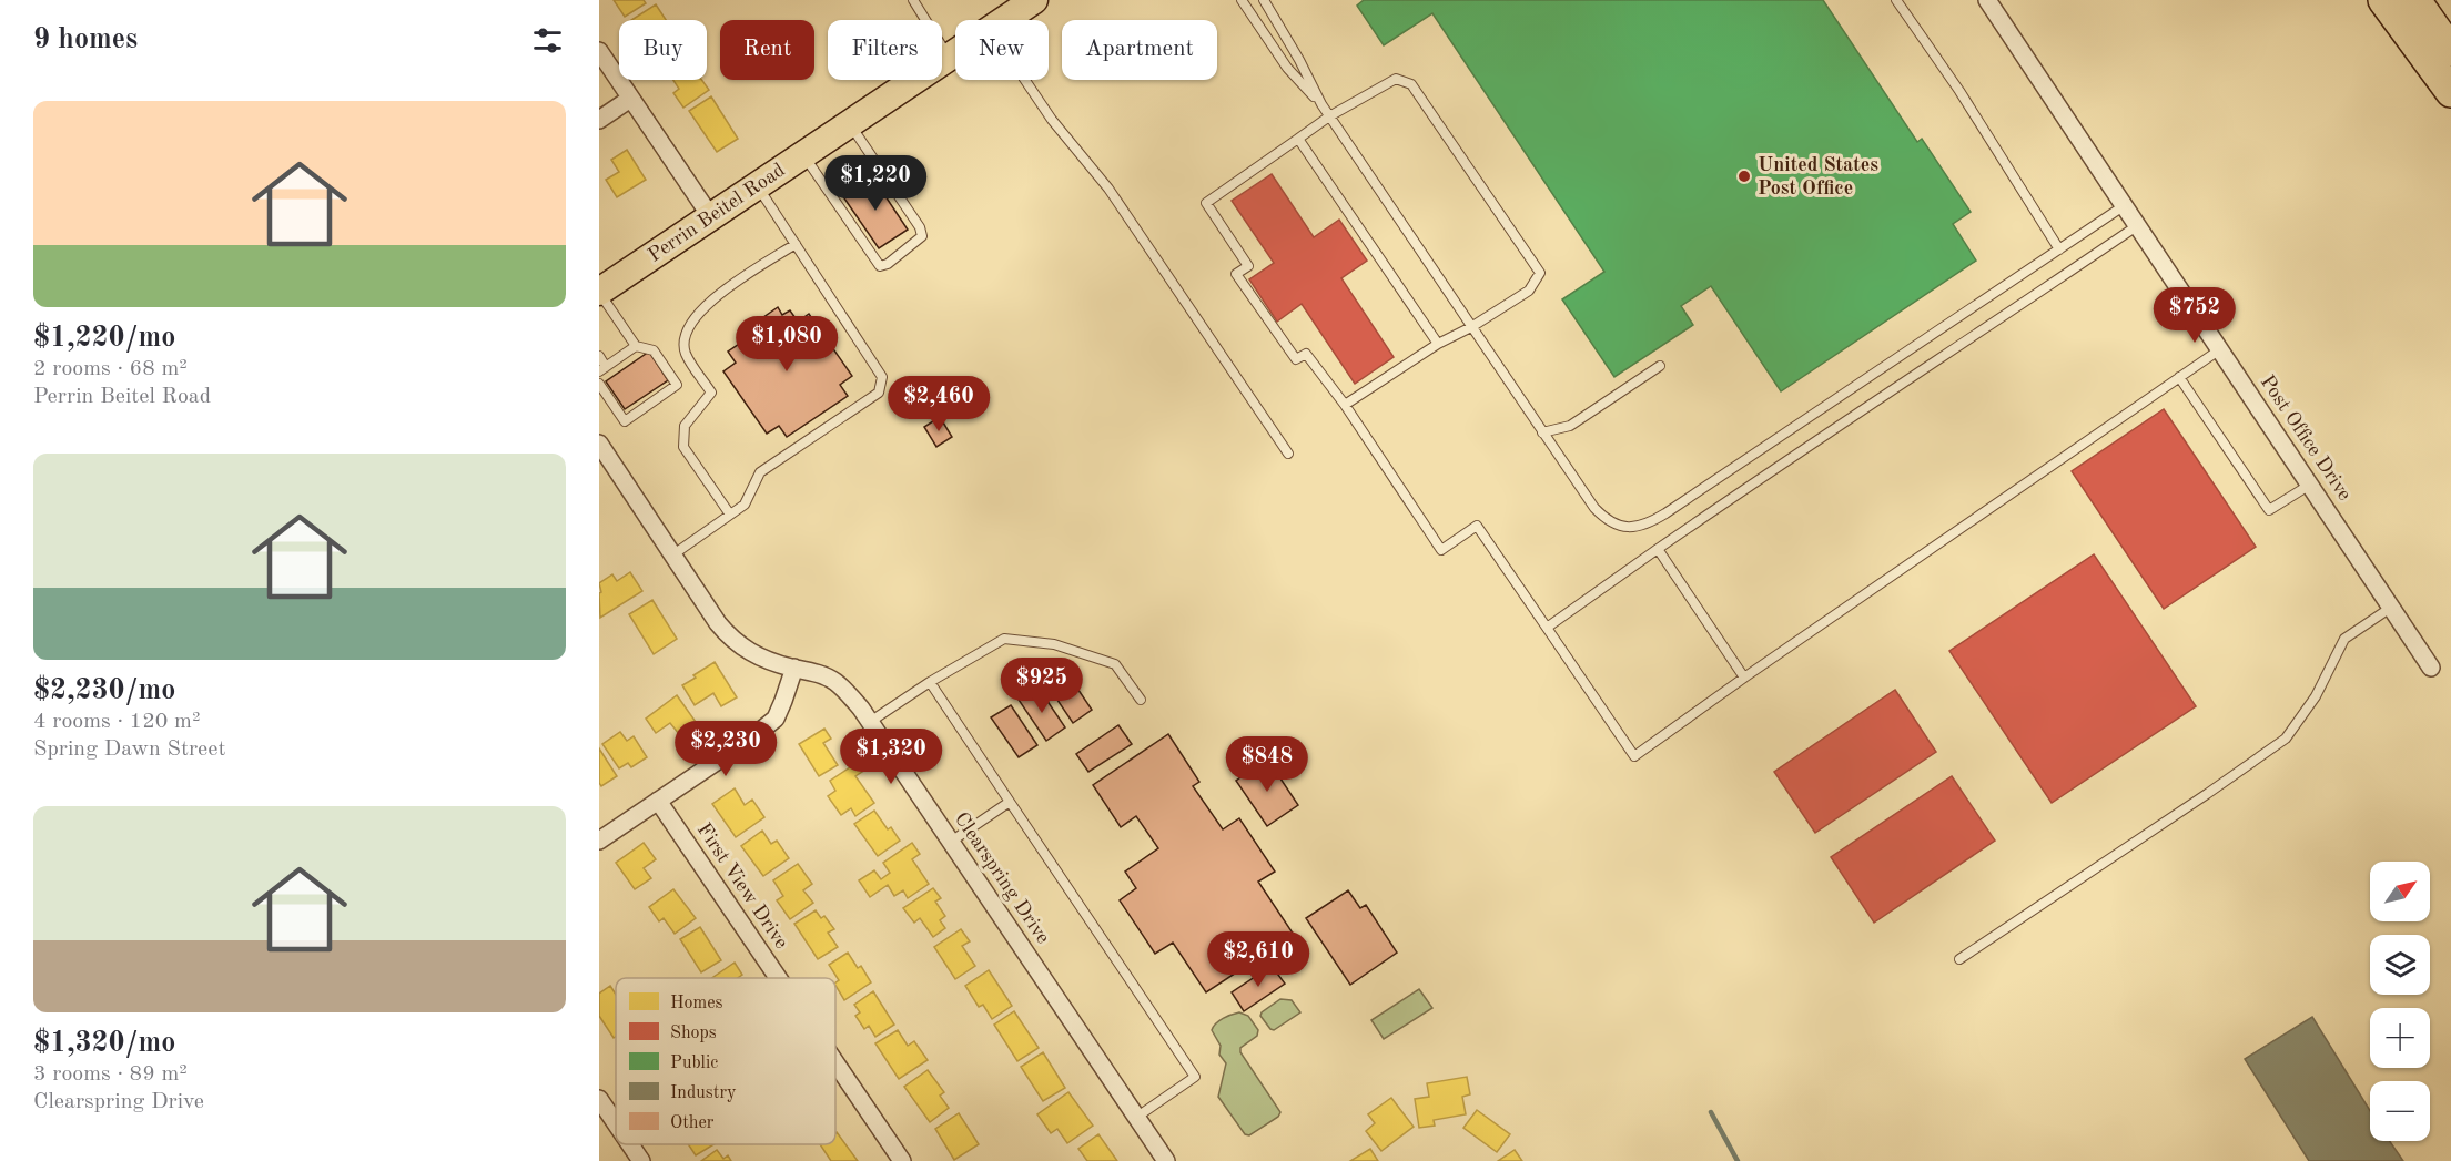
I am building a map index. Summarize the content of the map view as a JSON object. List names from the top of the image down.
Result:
{
  "streets": {
    "main road": ["Perrin Beitel Road"],
    "street": ["Post Office Drive", "Clearspring Drive", "First View Drive"]
  },
  "places": ["United States Post Office"],
  "legend": [
    "Homes",
    "Shops",
    "Public",
    "Industry",
    "Other"
  ],
  "north": "top right",
  "page": {
    "heading": "9 homes",
    "chip": [
      "Buy",
      "Rent",
      "Filters",
      "New",
      "Apartment"
    ],
    "list": [
      {
        "name": "$1,220/mo",
        "note": "2 rooms · 68 m² · Perrin Beitel Road"
      },
      {
        "name": "$2,230/mo",
        "note": "4 rooms · 120 m² · Spring Dawn Street"
      },
      {
        "name": "$1,320/mo",
        "note": "3 rooms · 89 m² · Clearspring Drive"
      }
    ],
    "price": [
      "$1,220",
      "$752",
      "$1,080",
      "$2,460",
      "$925",
      "$2,230",
      "$1,320",
      "$848",
      "$2,610"
    ],
    "map_buttons": ["+", "−"]
  }
}
